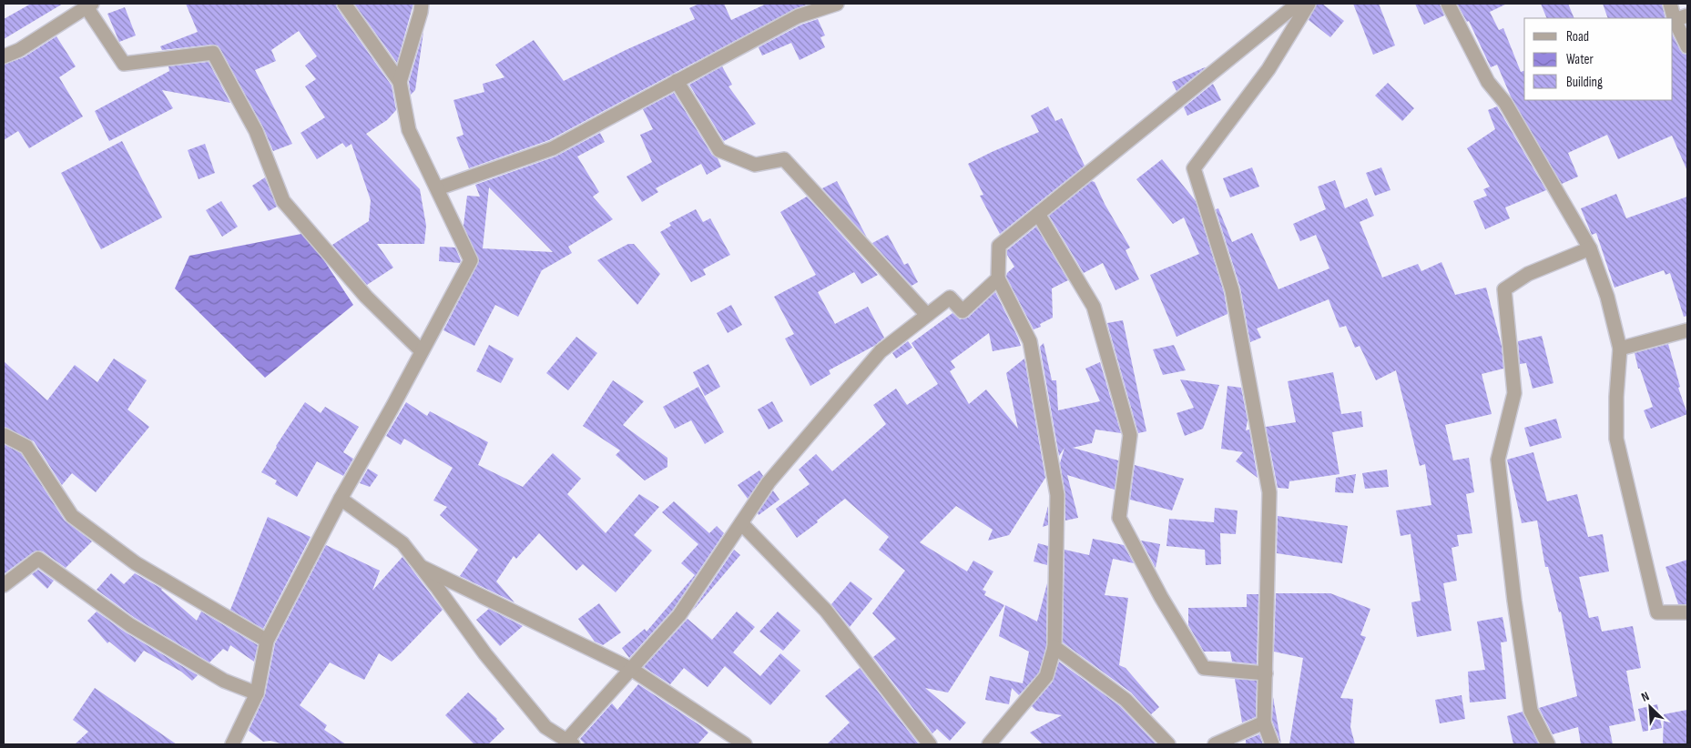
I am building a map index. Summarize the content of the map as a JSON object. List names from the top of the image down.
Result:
{
  "legend": ["Road", "Water", "Building"],
  "north": "top left"
}
